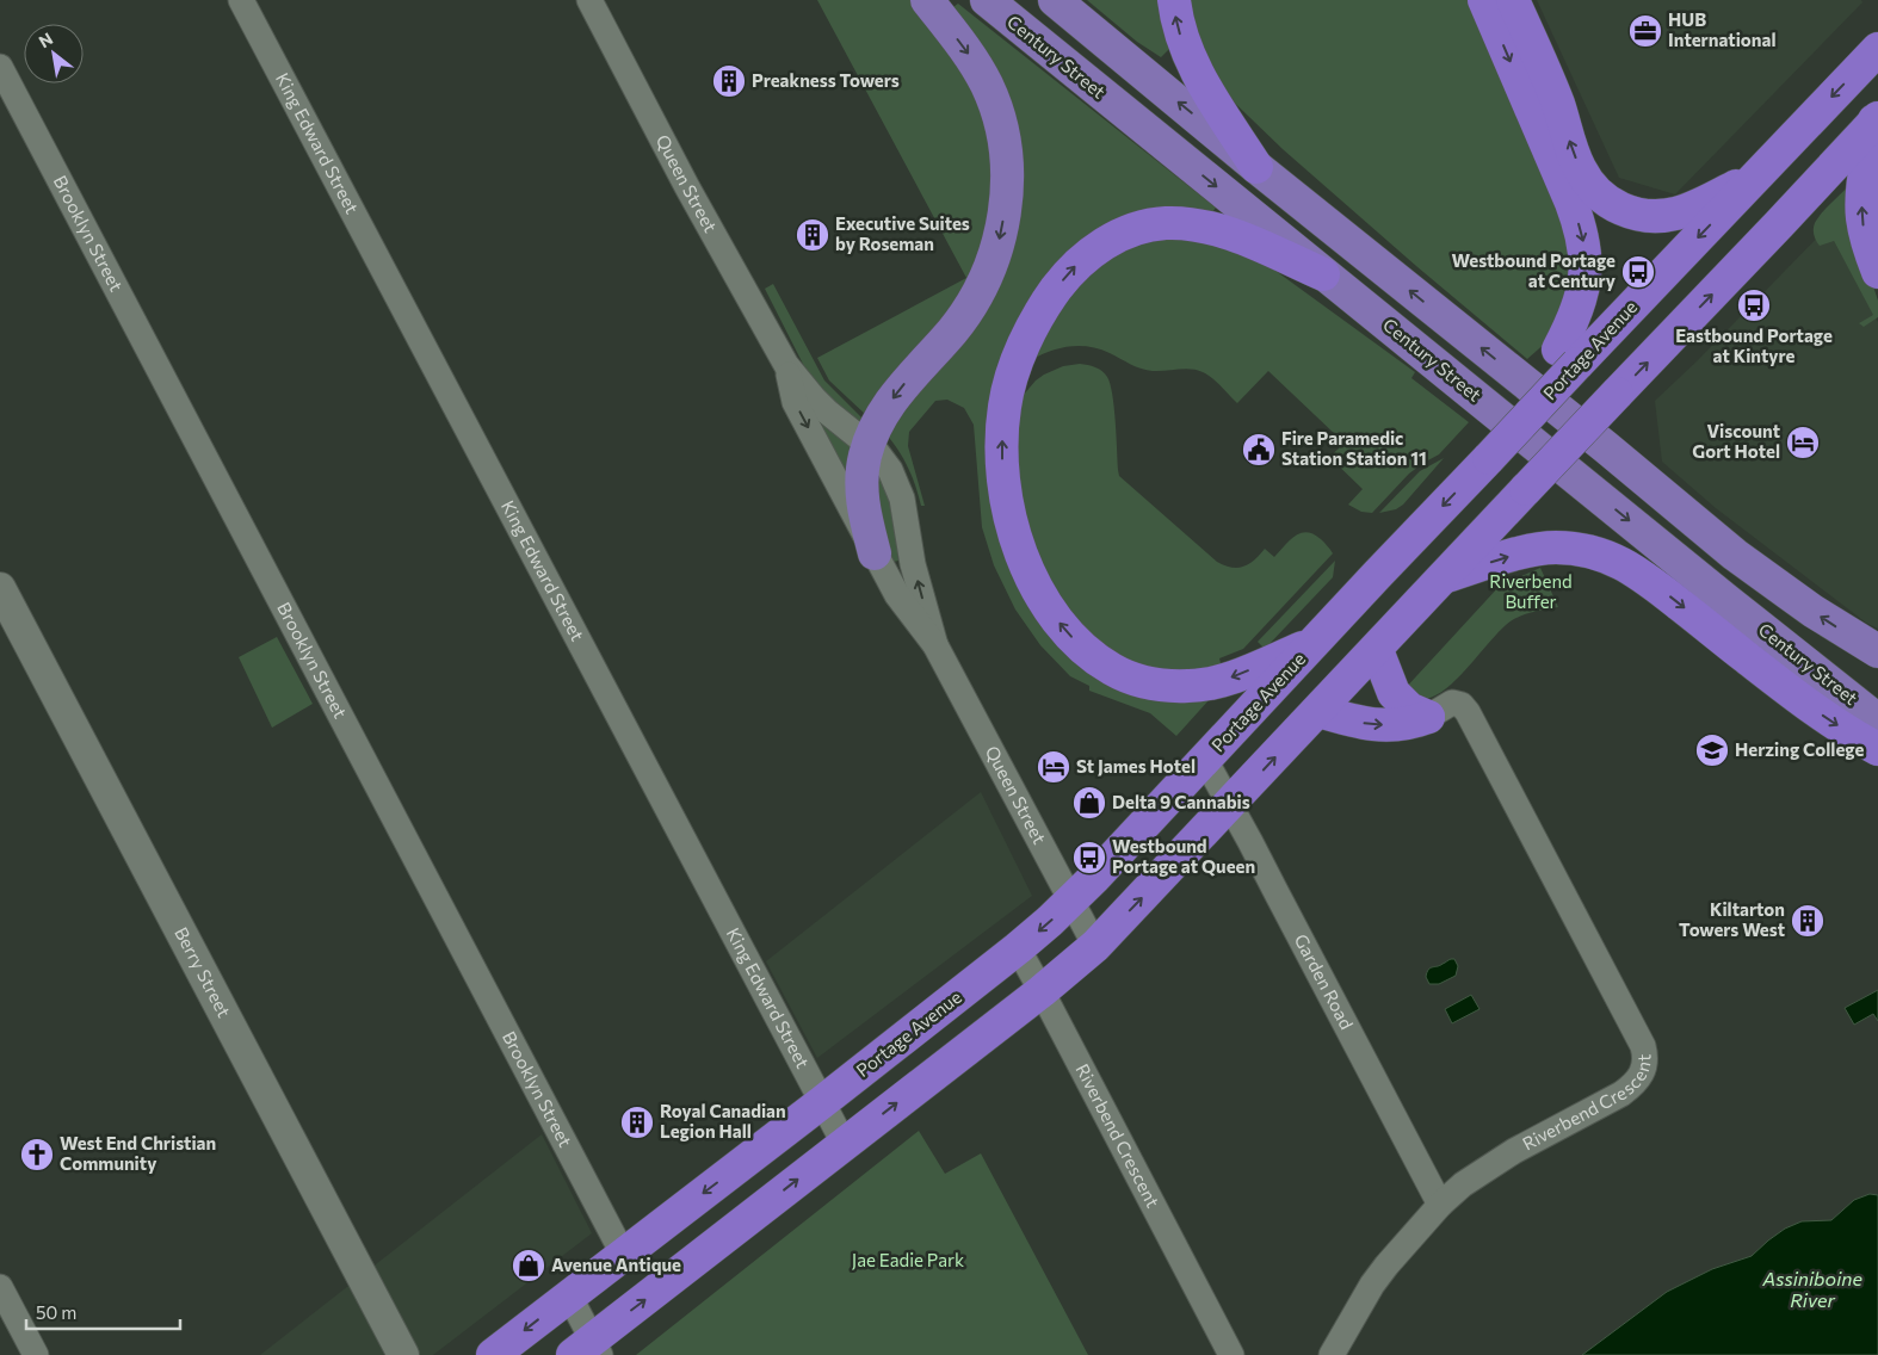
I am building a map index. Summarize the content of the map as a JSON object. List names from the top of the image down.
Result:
{
  "streets": {
    "highway": ["Portage Avenue"],
    "main road": ["Century Street"],
    "street": [
      "King Edward Street",
      "Queen Street",
      "Brooklyn Street",
      "Berry Street",
      "Garden Road",
      "Riverbend Crescent"
    ]
  },
  "crossings": [
    ["King Edward Street", "Portage Avenue"],
    ["Queen Street", "Portage Avenue"],
    ["Brooklyn Street", "Portage Avenue"],
    ["Portage Avenue", "Garden Road"],
    ["Portage Avenue", "Riverbend Crescent"],
    ["Garden Road", "Riverbend Crescent"]
  ],
  "water": ["Assiniboine River"],
  "parks": ["Riverbend Buffer", "Jae Eadie Park"],
  "places": {
    "office": ["HUB International"],
    "building": [
      "Preakness Towers",
      "Executive Suites by Roseman",
      "Kiltarton Towers West",
      "Royal Canadian Legion Hall"
    ],
    "bus stop": ["Westbound Portage at Century", "Eastbound Portage at Kintyre", "Westbound Portage at Queen"],
    "hotel": ["Viscount Gort Hotel", "St James Hotel"],
    "public building": ["Fire Paramedic Station Station 11"],
    "school or university": ["Herzing College"],
    "shop": ["Delta 9 Cannabis", "Avenue Antique"],
    "church": ["West End Christian Community"]
  },
  "scale_bar": "50 m",
  "north": "top left"
}
